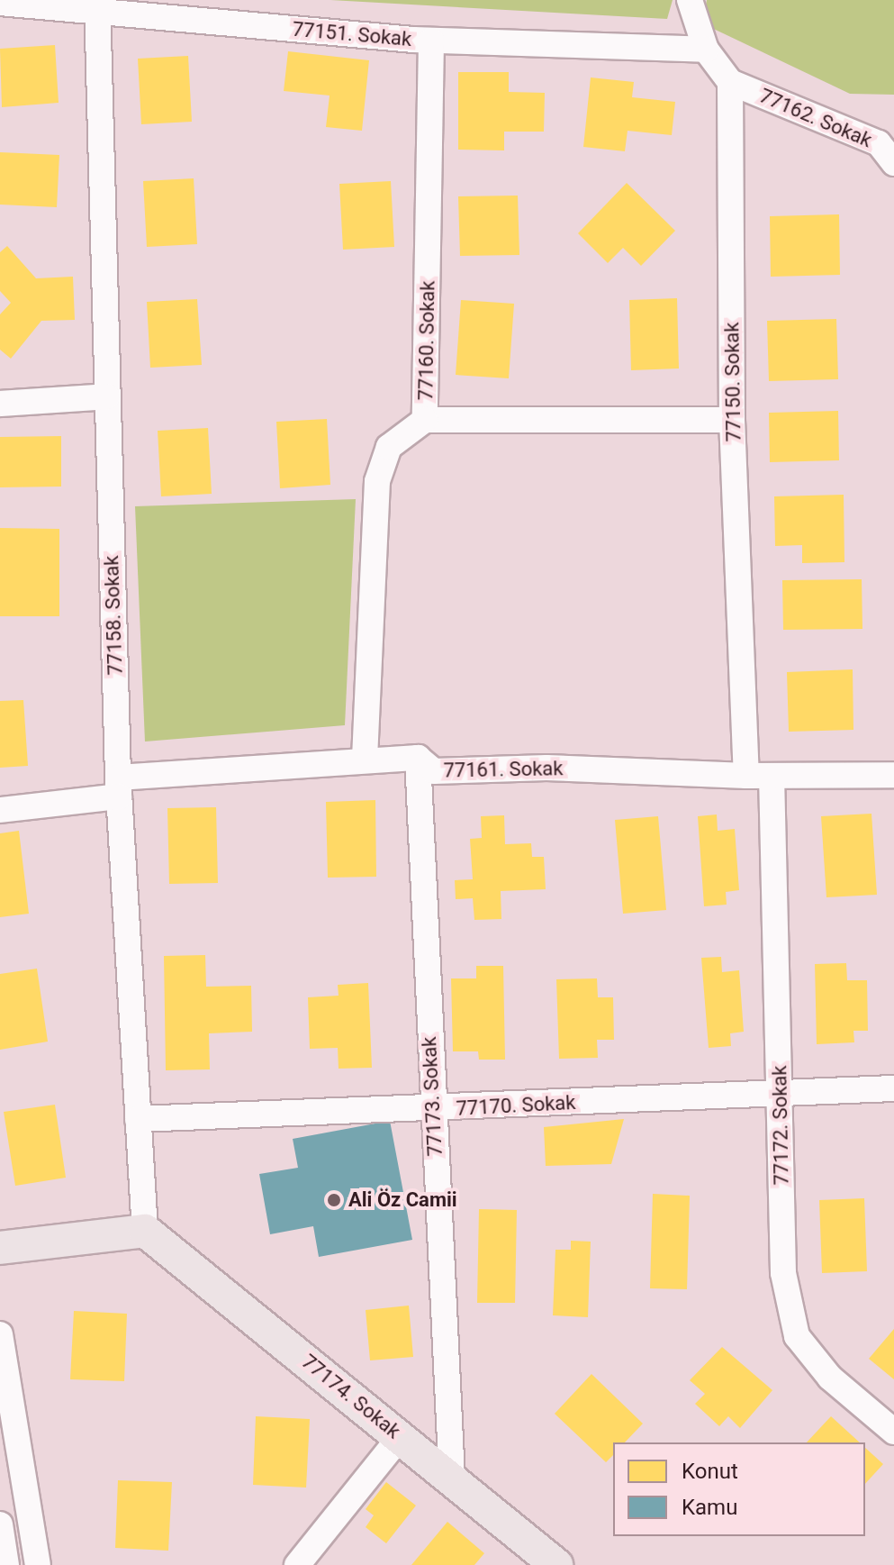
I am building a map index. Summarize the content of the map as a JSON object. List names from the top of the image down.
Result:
{
  "streets": {
    "main road": ["77174. Sokak"],
    "street": [
      "77151. Sokak",
      "77162. Sokak",
      "77160. Sokak",
      "77150. Sokak",
      "77158. Sokak",
      "77161. Sokak",
      "77173. Sokak",
      "77170. Sokak",
      "77172. Sokak"
    ]
  },
  "crossings": [
    ["77151. Sokak", "77160. Sokak"],
    ["77151. Sokak", "77158. Sokak"],
    ["77162. Sokak", "77150. Sokak"],
    ["77160. Sokak", "77150. Sokak"],
    ["77150. Sokak", "77161. Sokak"],
    ["77150. Sokak", "77172. Sokak"],
    ["77158. Sokak", "77161. Sokak"],
    ["77158. Sokak", "77170. Sokak"],
    ["77158. Sokak", "77174. Sokak"],
    ["77161. Sokak", "77173. Sokak"],
    ["77161. Sokak", "77172. Sokak"],
    ["77173. Sokak", "77170. Sokak"],
    ["77173. Sokak", "77174. Sokak"],
    ["77170. Sokak", "77172. Sokak"]
  ],
  "places": ["Ali Öz Camii"],
  "legend": ["Konut", "Kamu"]
}
